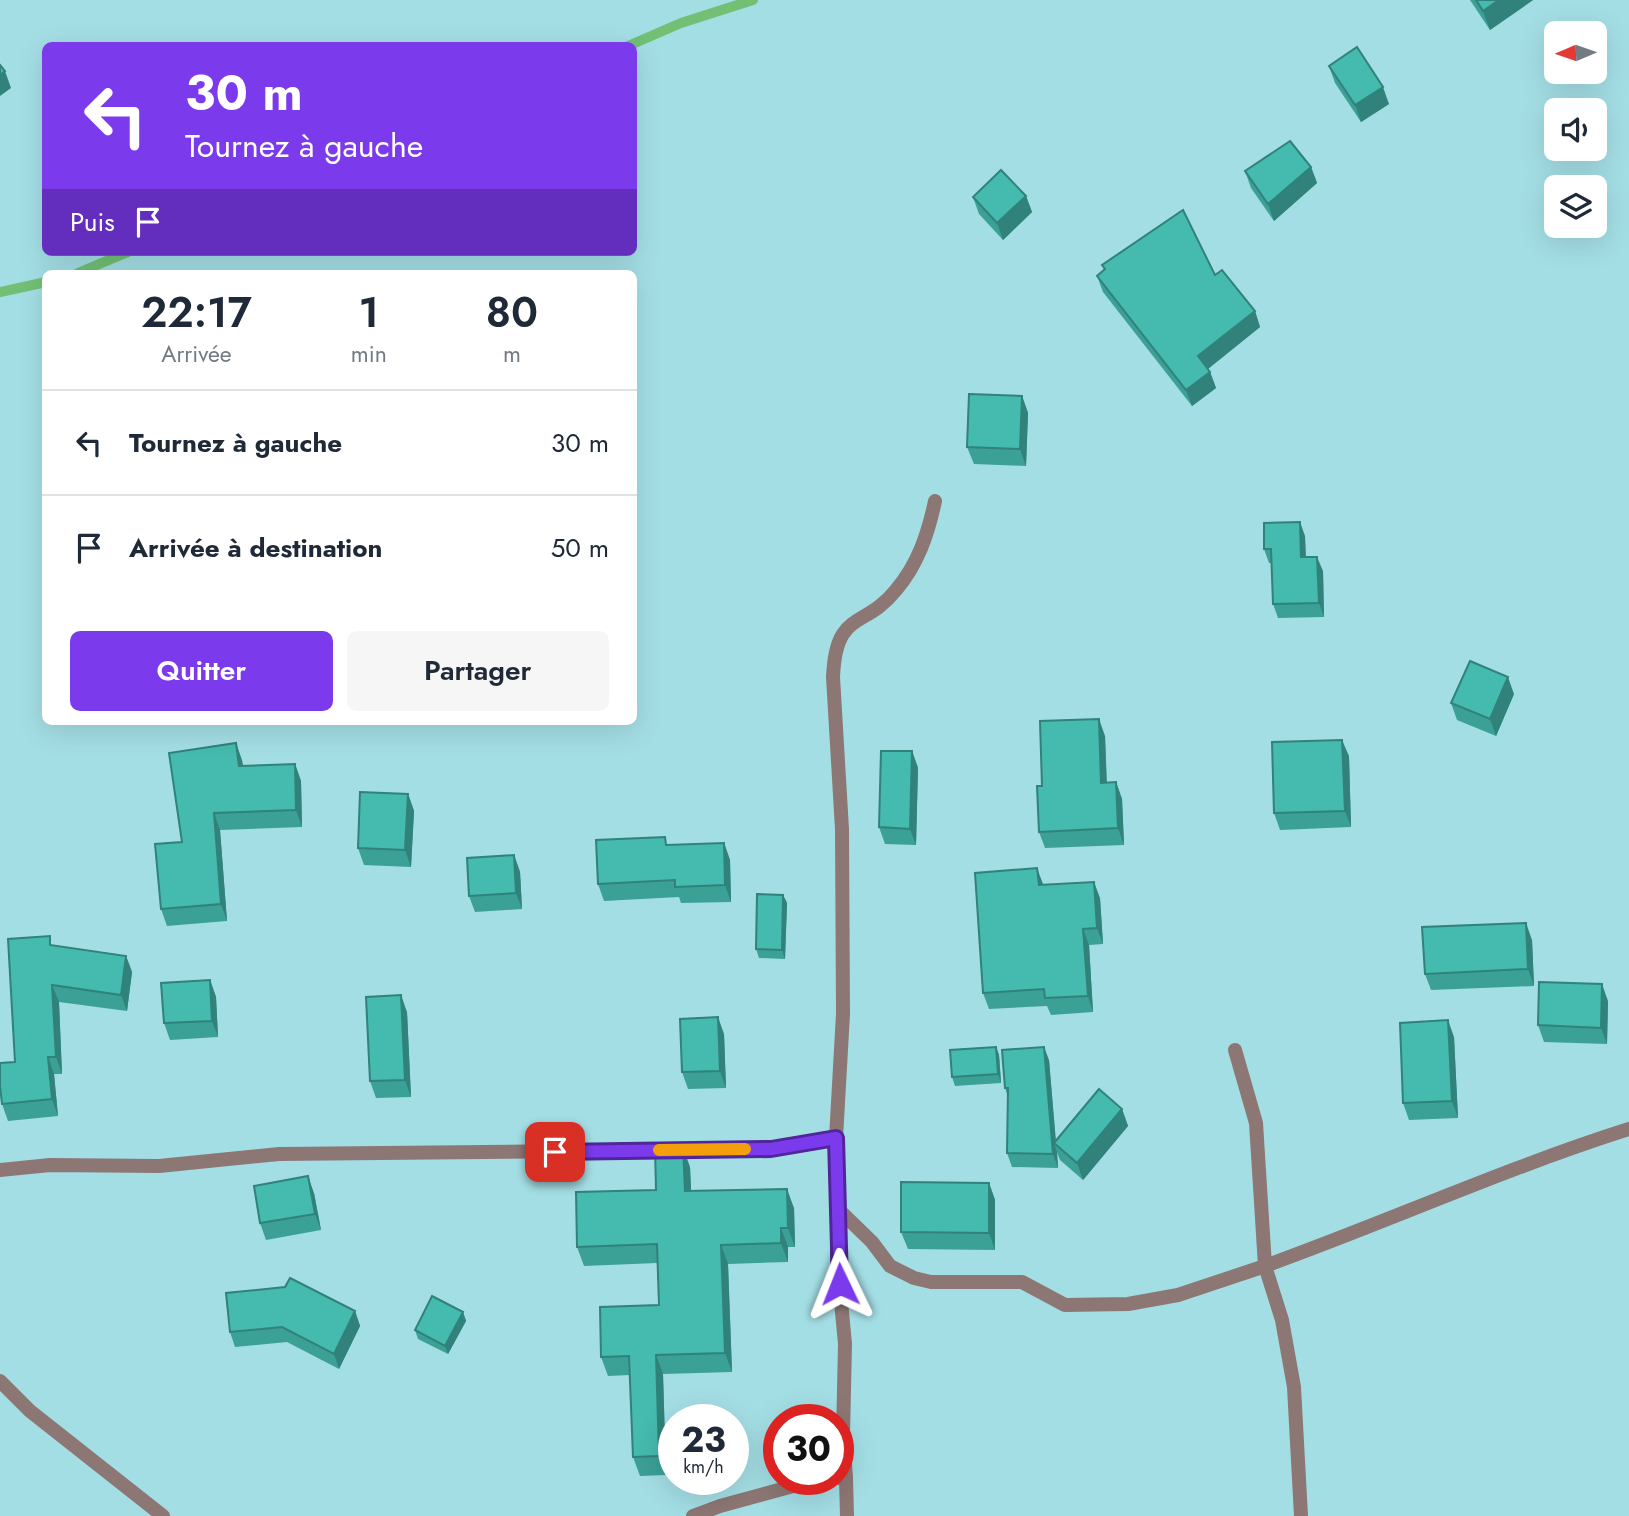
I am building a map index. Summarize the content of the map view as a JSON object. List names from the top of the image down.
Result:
{
  "north": "left",
  "page": {
    "turn": ["30 m", "Tournez à gauche"],
    "then": "Puis",
    "eta": [
      "22:17",
      "Arrivée",
      "1",
      "min",
      "80",
      "m"
    ],
    "list": [
      {
        "name": "Tournez à gauche",
        "value": "30 m"
      },
      {
        "name": "Arrivée à destination",
        "value": "50 m"
      }
    ],
    "buttons": ["Quitter", "Partager"],
    "speed": "23 km/h",
    "limit": "30"
  }
}
